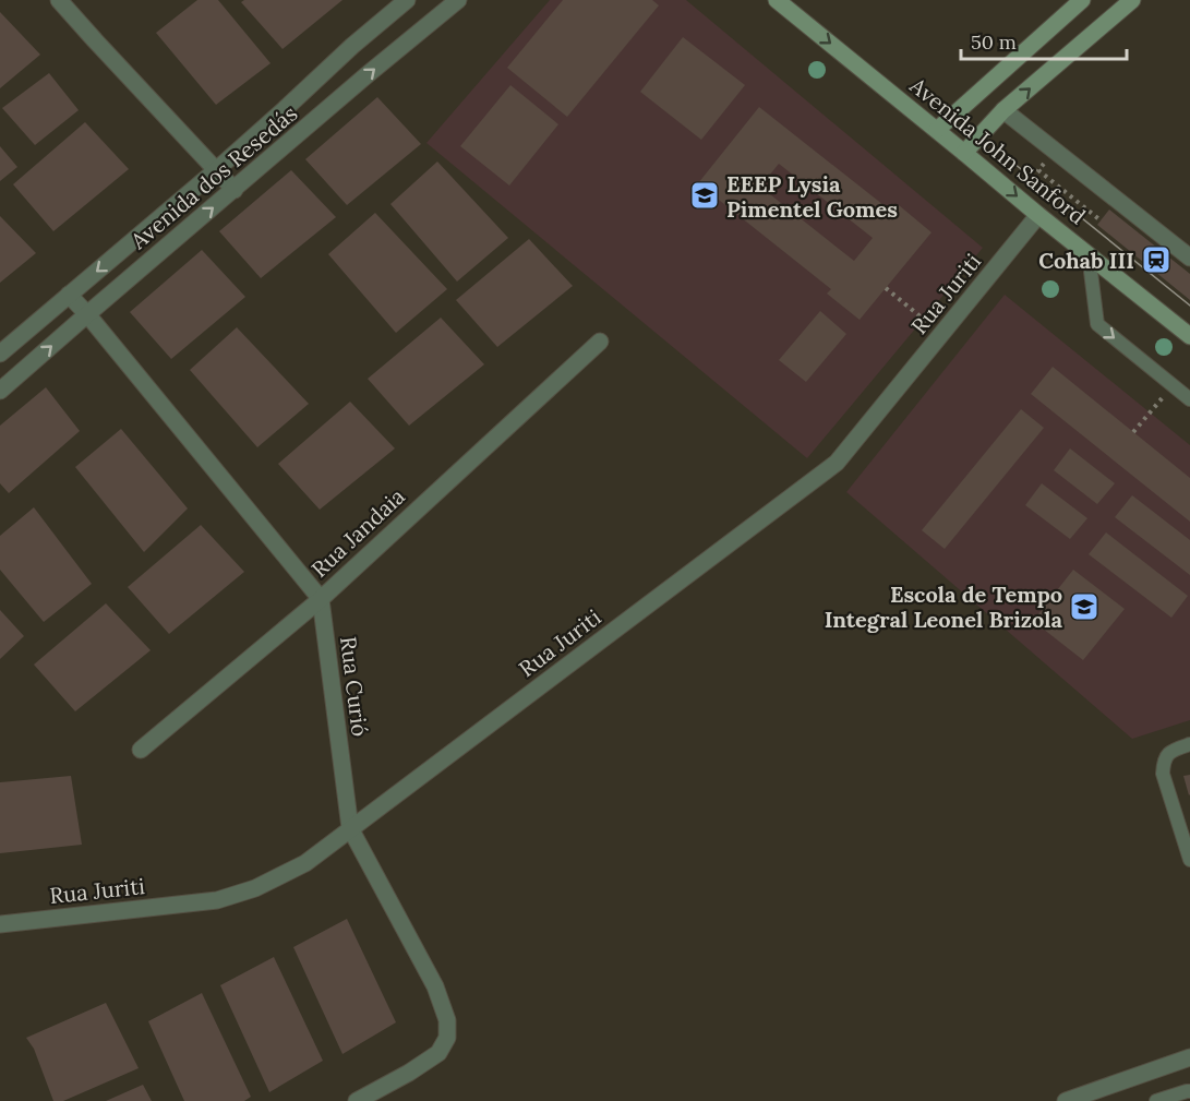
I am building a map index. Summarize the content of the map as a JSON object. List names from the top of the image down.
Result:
{
  "streets": {
    "main road": ["Avenida John Sanford"],
    "street": [
      "Avenida dos Resedás",
      "Rua Juriti",
      "Rua Jandaia",
      "Rua Curió"
    ]
  },
  "crossings": [
    ["Avenida John Sanford", "Rua Juriti"],
    ["Rua Juriti", "Rua Curió"],
    ["Rua Jandaia", "Rua Curió"]
  ],
  "one_way": ["Avenida John Sanford"],
  "places": {
    "school or university": ["EEEP Lysia Pimentel Gomes", "Escola de Tempo Integral Leonel Brizola"],
    "station": ["Cohab III"]
  },
  "scale_bar": "50 m"
}
